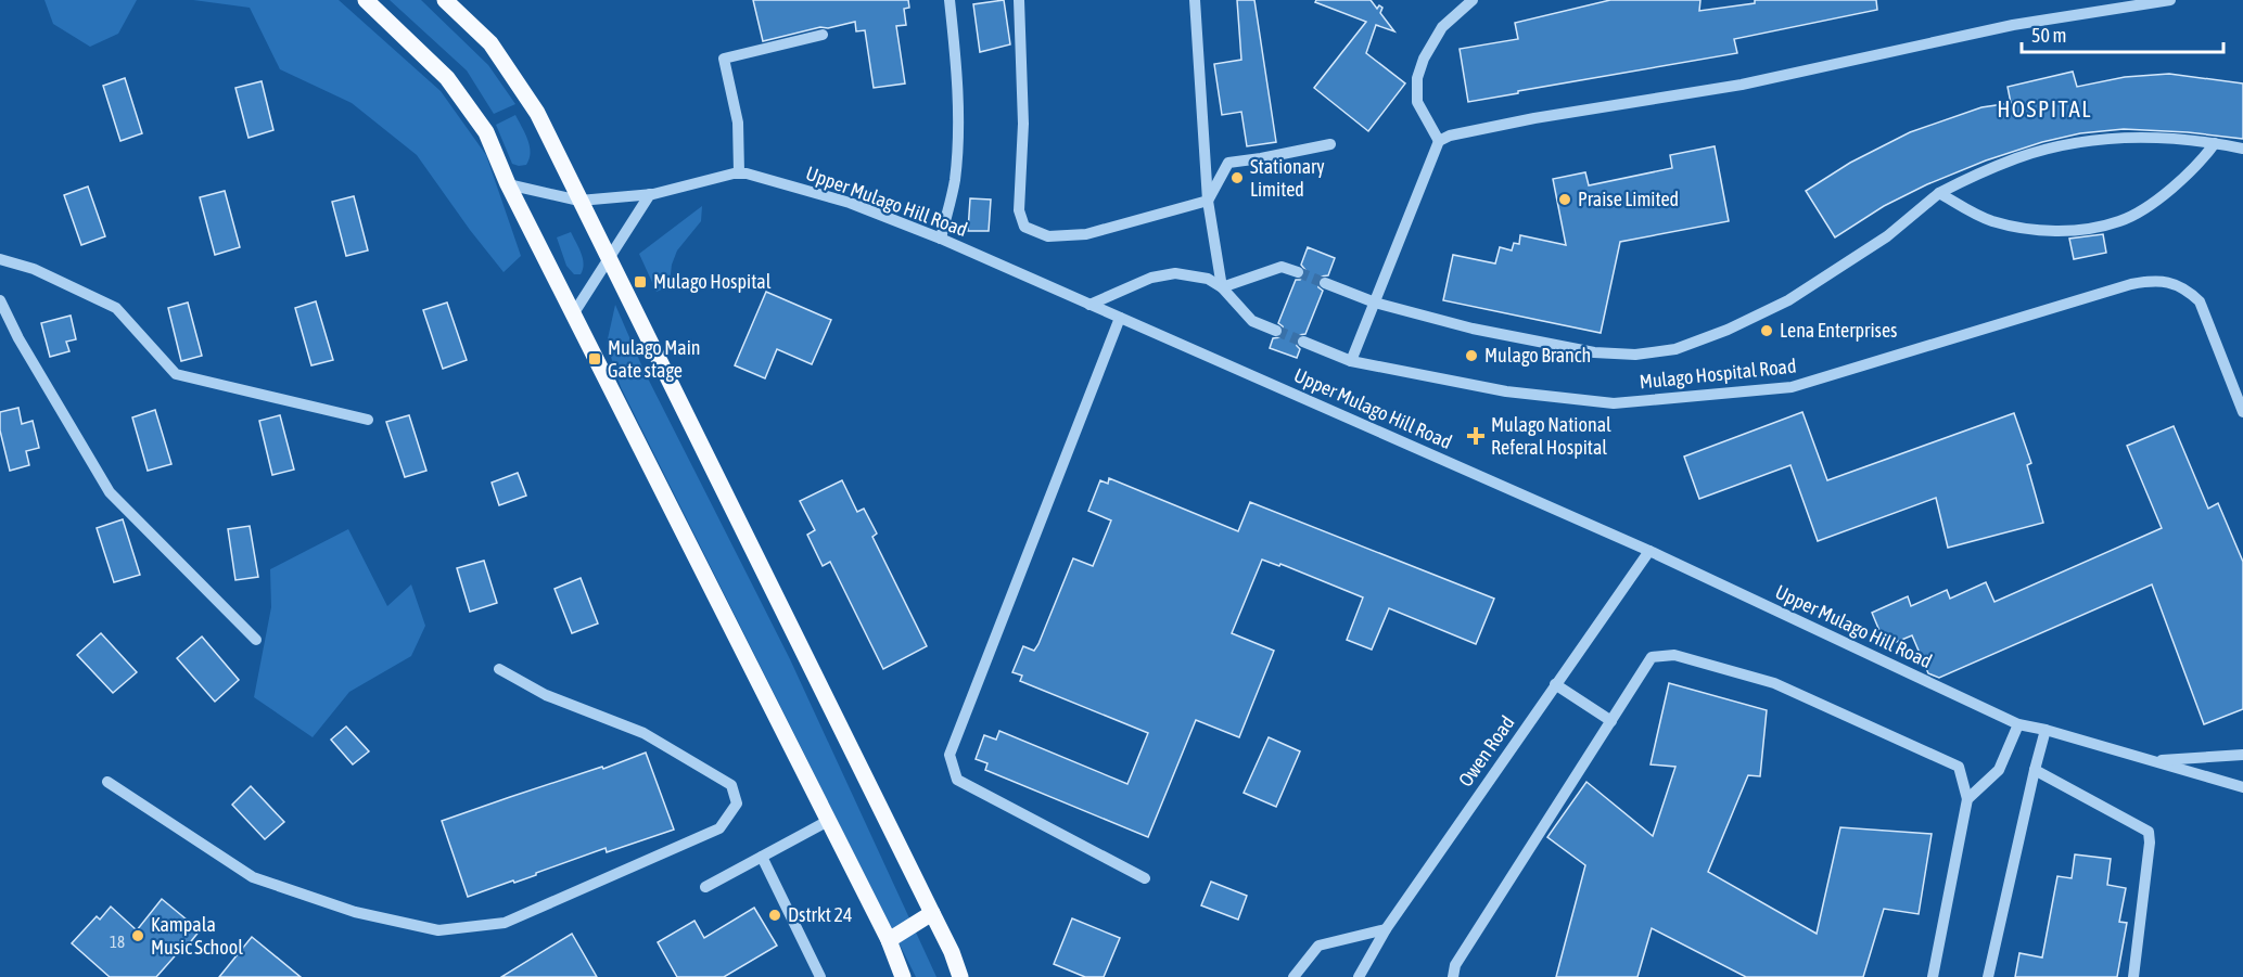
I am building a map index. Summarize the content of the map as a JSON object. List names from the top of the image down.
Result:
{
  "streets": {
    "street": ["Upper Mulago Hill Road", "Mulago Hospital Road", "Owen Road"]
  },
  "crossings": [
    ["Upper Mulago Hill Road", "Owen Road"]
  ],
  "districts": ["HOSPITAL"],
  "places": {
    "other": [
      "Stationary Limited",
      "Praise Limited",
      "Lena Enterprises",
      "Mulago Branch",
      "Dstrkt 24",
      "Kampala Music School"
    ],
    "transit": ["Mulago Hospital", "Mulago Main Gate stage"],
    "health": ["Mulago National Referal Hospital"]
  },
  "house_numbers": ["18"],
  "scale_bar": "50 m"
}
